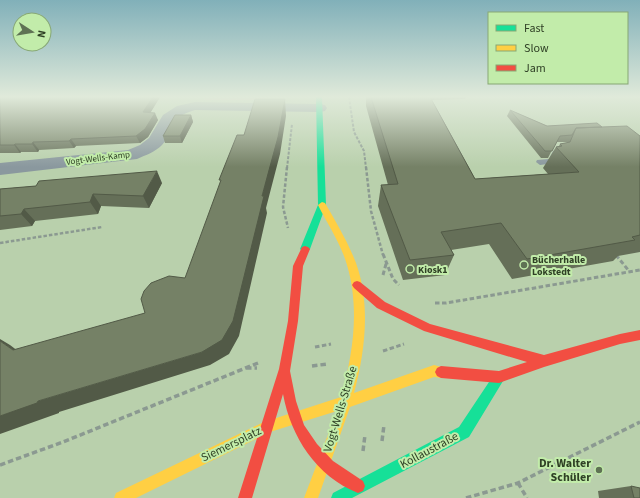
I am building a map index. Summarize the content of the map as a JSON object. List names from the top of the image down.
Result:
{
  "streets": {
    "main road": ["Vogt-Wells-Straße", "Siemersplatz", "Kollaustraße"],
    "street": ["Vogt-Wells-Kamp"]
  },
  "crossings": [
    ["Vogt-Wells-Straße", "Siemersplatz"]
  ],
  "places": ["Bücherhalle Lokstedt", "Kiosk1", "Dr. Walter Schüler"],
  "legend": ["Fast", "Slow", "Jam"],
  "north": "right"
}
